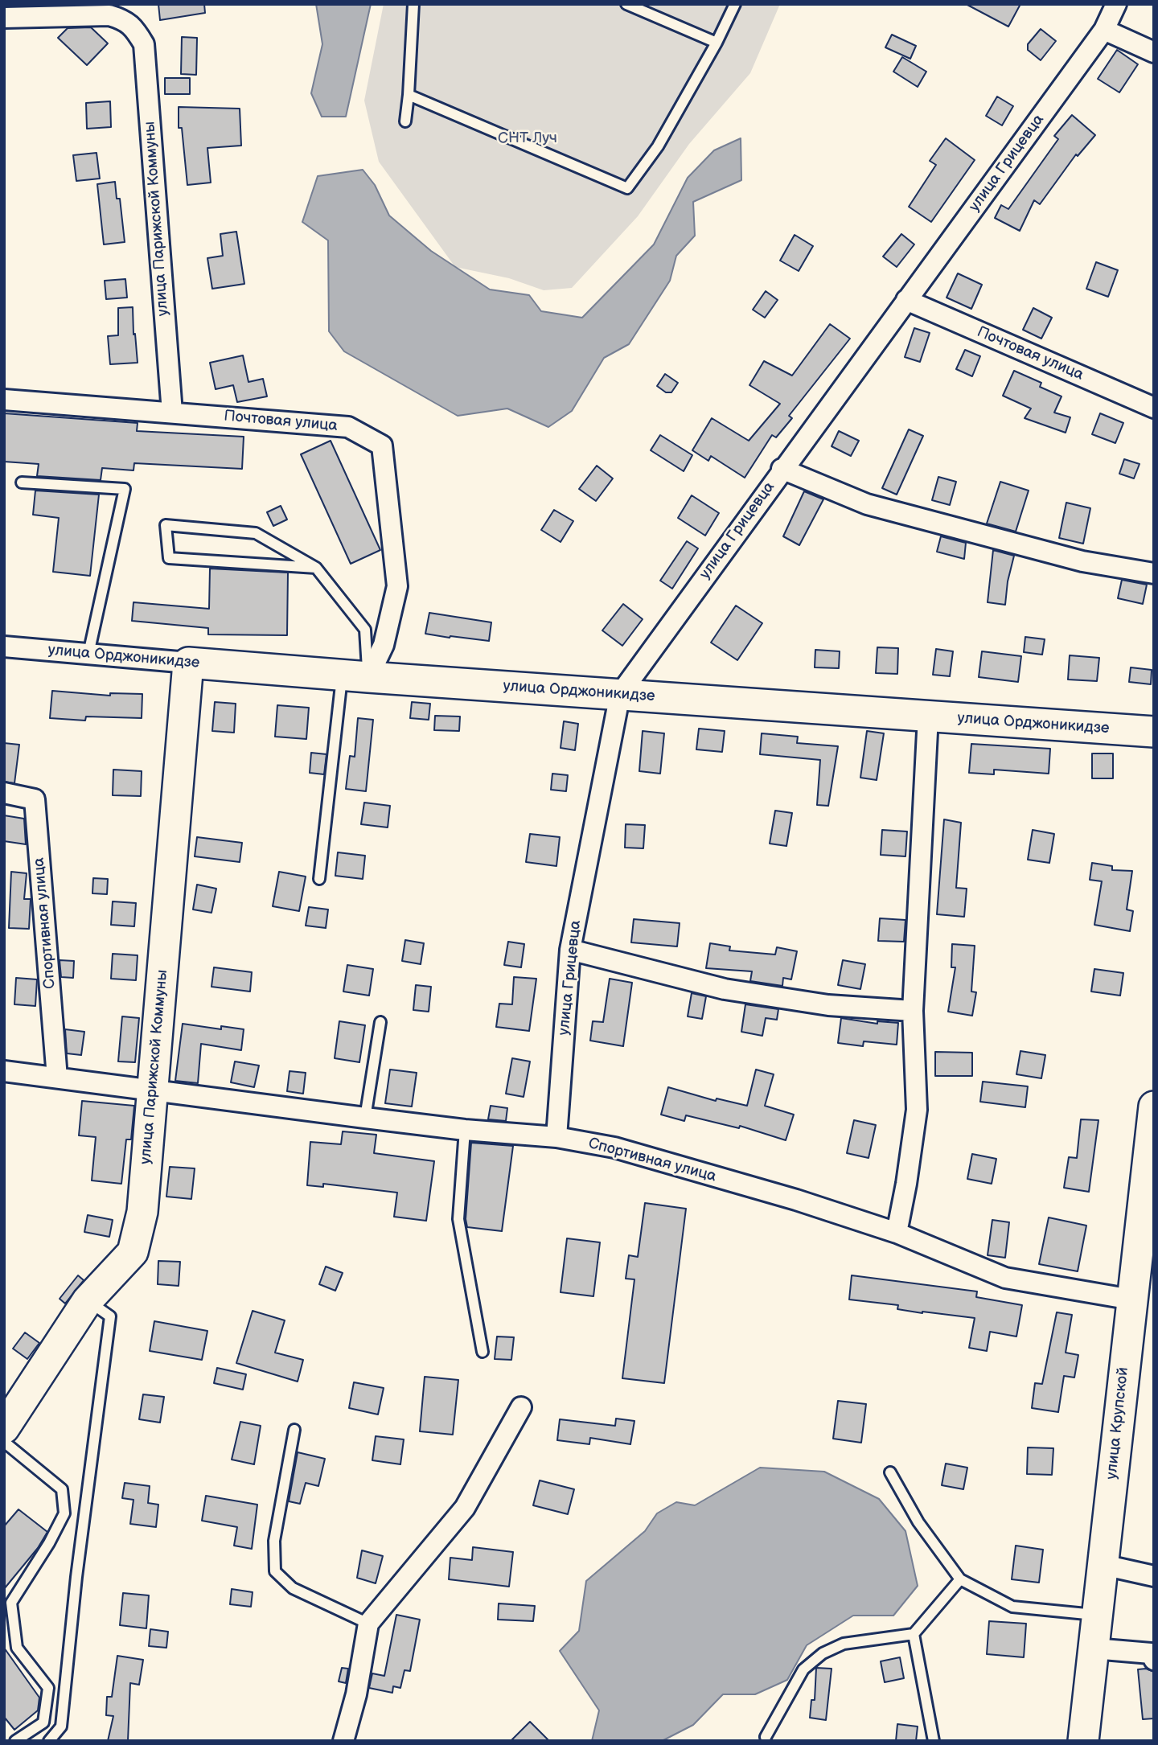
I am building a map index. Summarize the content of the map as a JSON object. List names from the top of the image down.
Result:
{
  "streets": {
    "street": [
      "улица Грицевца",
      "улица Парижской Коммуны",
      "Почтовая улица",
      "улица Орджоникидзе",
      "Спортивная улица",
      "улица Крупской"
    ]
  },
  "crossings": [
    ["улица Грицевца", "Почтовая улица"],
    ["улица Грицевца", "улица Орджоникидзе"],
    ["улица Грицевца", "Спортивная улица"],
    ["улица Парижской Коммуны", "Почтовая улица"],
    ["улица Парижской Коммуны", "улица Орджоникидзе"],
    ["улица Парижской Коммуны", "Спортивная улица"],
    ["Почтовая улица", "улица Орджоникидзе"],
    ["Спортивная улица", "улица Крупской"]
  ],
  "parks": ["СНТ Луч"]
}
